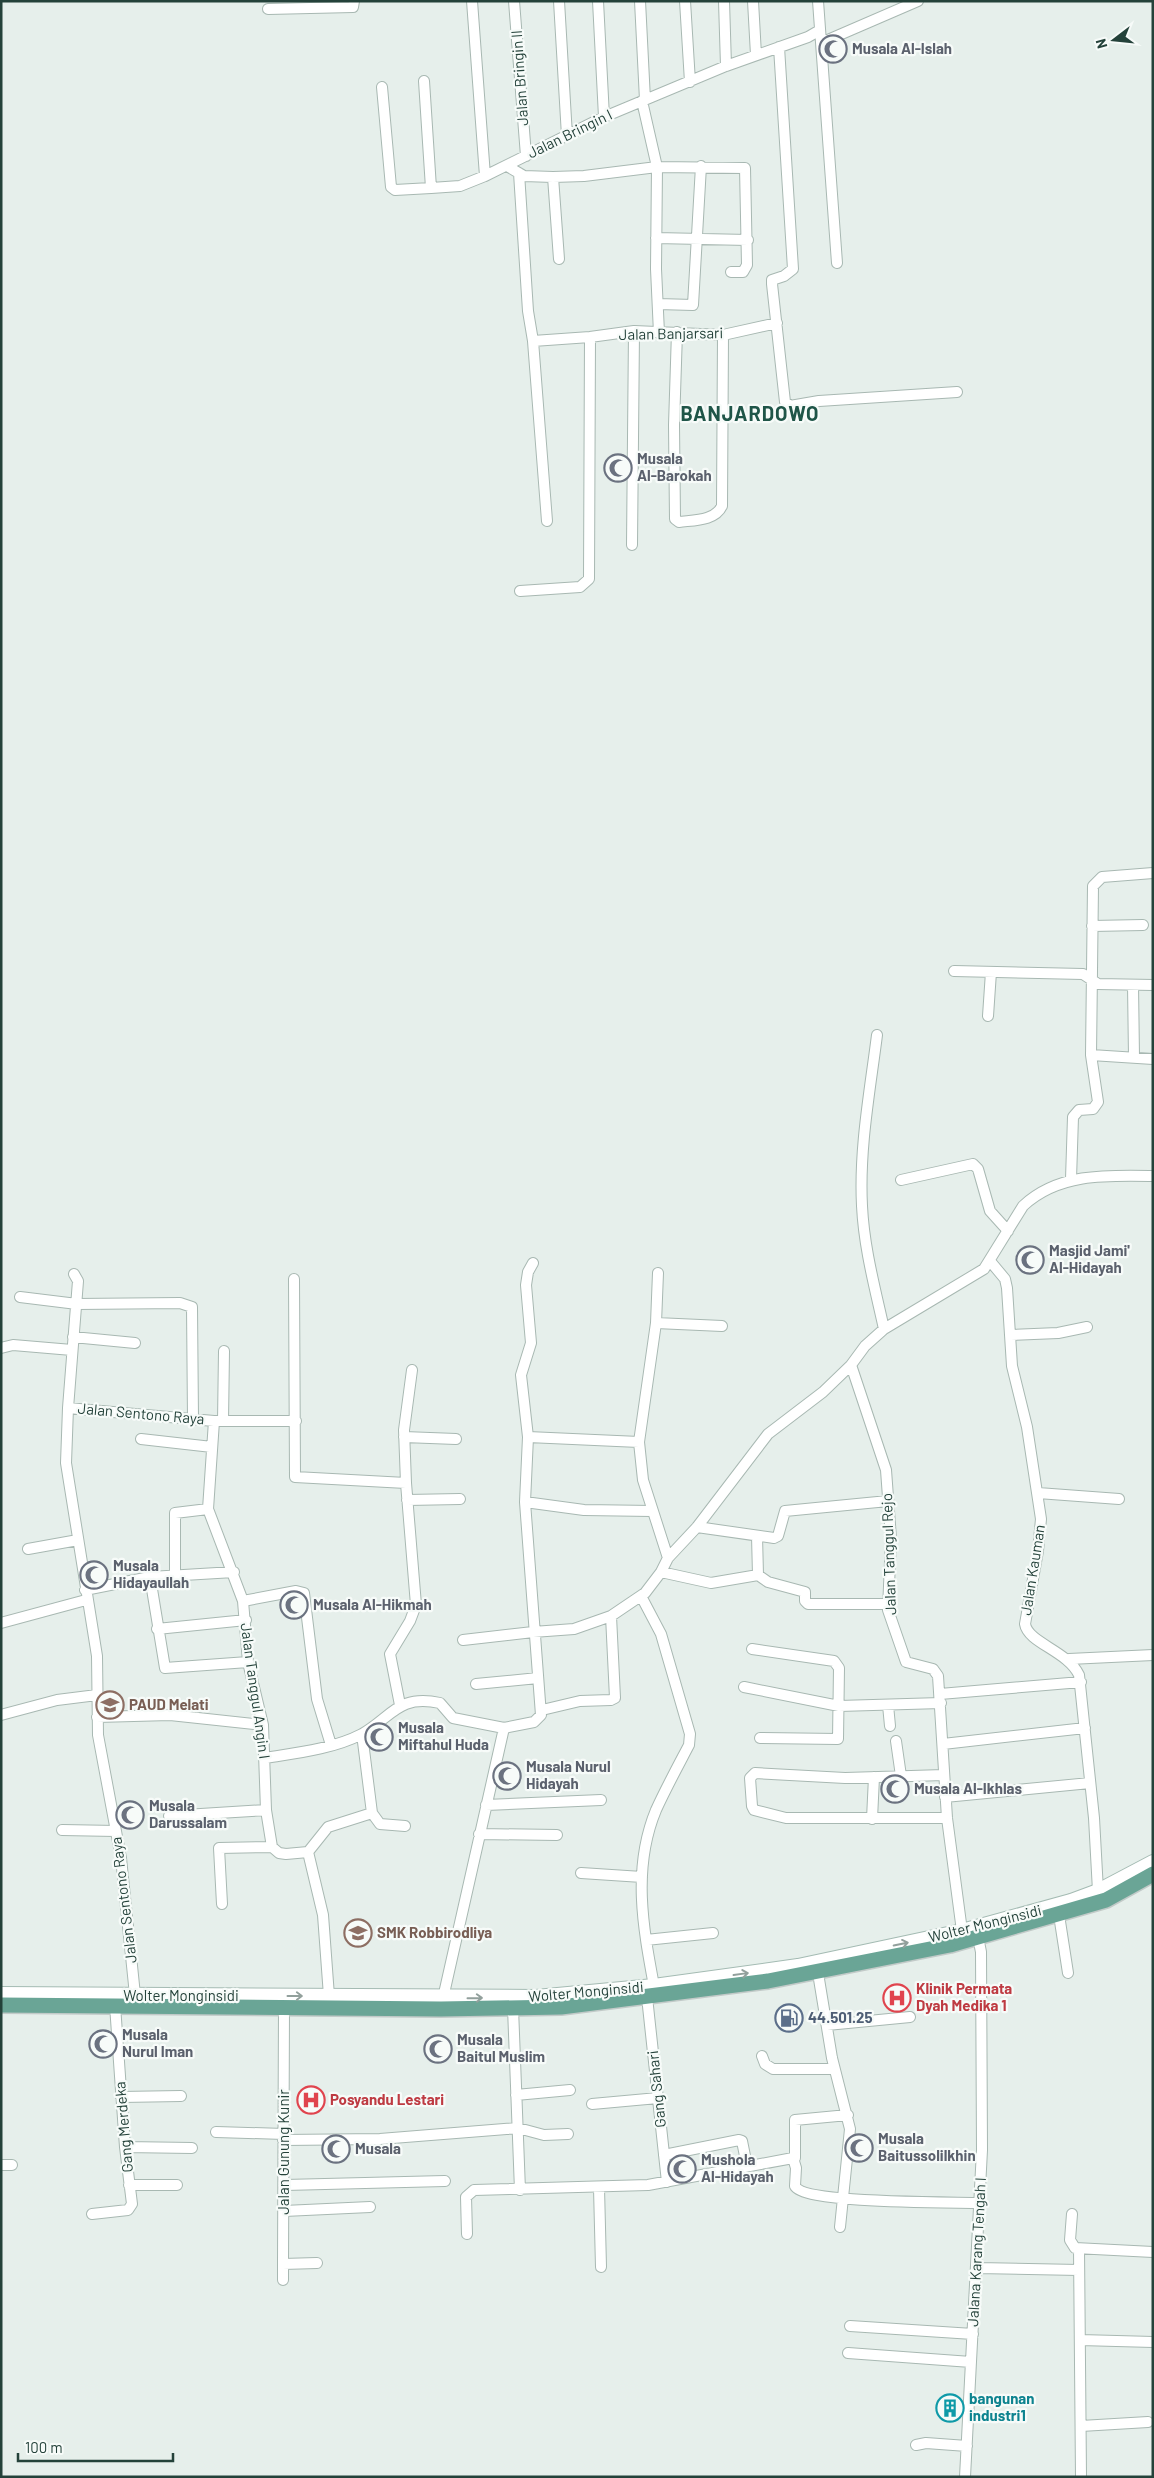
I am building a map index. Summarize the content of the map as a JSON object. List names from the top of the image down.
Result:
{
  "streets": {
    "main road": ["Wolter Monginsidi"],
    "street": [
      "Jalan Bringin II",
      "Jalan Bringin I",
      "Jalan Banjarsari",
      "Jalan Sentono Raya",
      "Jalan Tanggul Rejo",
      "Jalan Kauman",
      "Jalan Tanggul Angin I",
      "Gang Sahari",
      "Gang Merdeka",
      "Jalan Gunung Kunir",
      "Jalana Karang Tengah I"
    ]
  },
  "crossings": [
    ["Jalan Bringin II", "Jalan Bringin I"],
    ["Jalan Sentono Raya", "Wolter Monginsidi"],
    ["Jalan Tanggul Rejo", "Wolter Monginsidi"],
    ["Jalan Kauman", "Wolter Monginsidi"],
    ["Wolter Monginsidi", "Gang Sahari"],
    ["Wolter Monginsidi", "Gang Merdeka"],
    ["Wolter Monginsidi", "Jalan Gunung Kunir"],
    ["Wolter Monginsidi", "Jalana Karang Tengah I"]
  ],
  "districts": ["BANJARDOWO"],
  "places": {
    "mosque": [
      "Musala Al-Islah",
      "Musala Al-Barokah",
      "Masjid Jami' Al-Hidayah",
      "Musala Hidayaullah",
      "Musala Al-Hikmah",
      "Musala Miftahul Huda",
      "Musala Nurul Hidayah",
      "Musala Al-Ikhlas",
      "Musala Darussalam",
      "Musala Nurul Iman",
      "Musala Baitul Muslim",
      "Musala Baitussolilkhin",
      "Musala",
      "Mushola Al-Hidayah"
    ],
    "school or university": ["PAUD Melati", "SMK Robbirodliya"],
    "hospital": ["Klinik Permata Dyah Medika 1", "Posyandu Lestari"],
    "fuel station": ["44.501.25"],
    "building": ["bangunan industri1"]
  },
  "scale_bar": "100 m",
  "north": "left"
}
